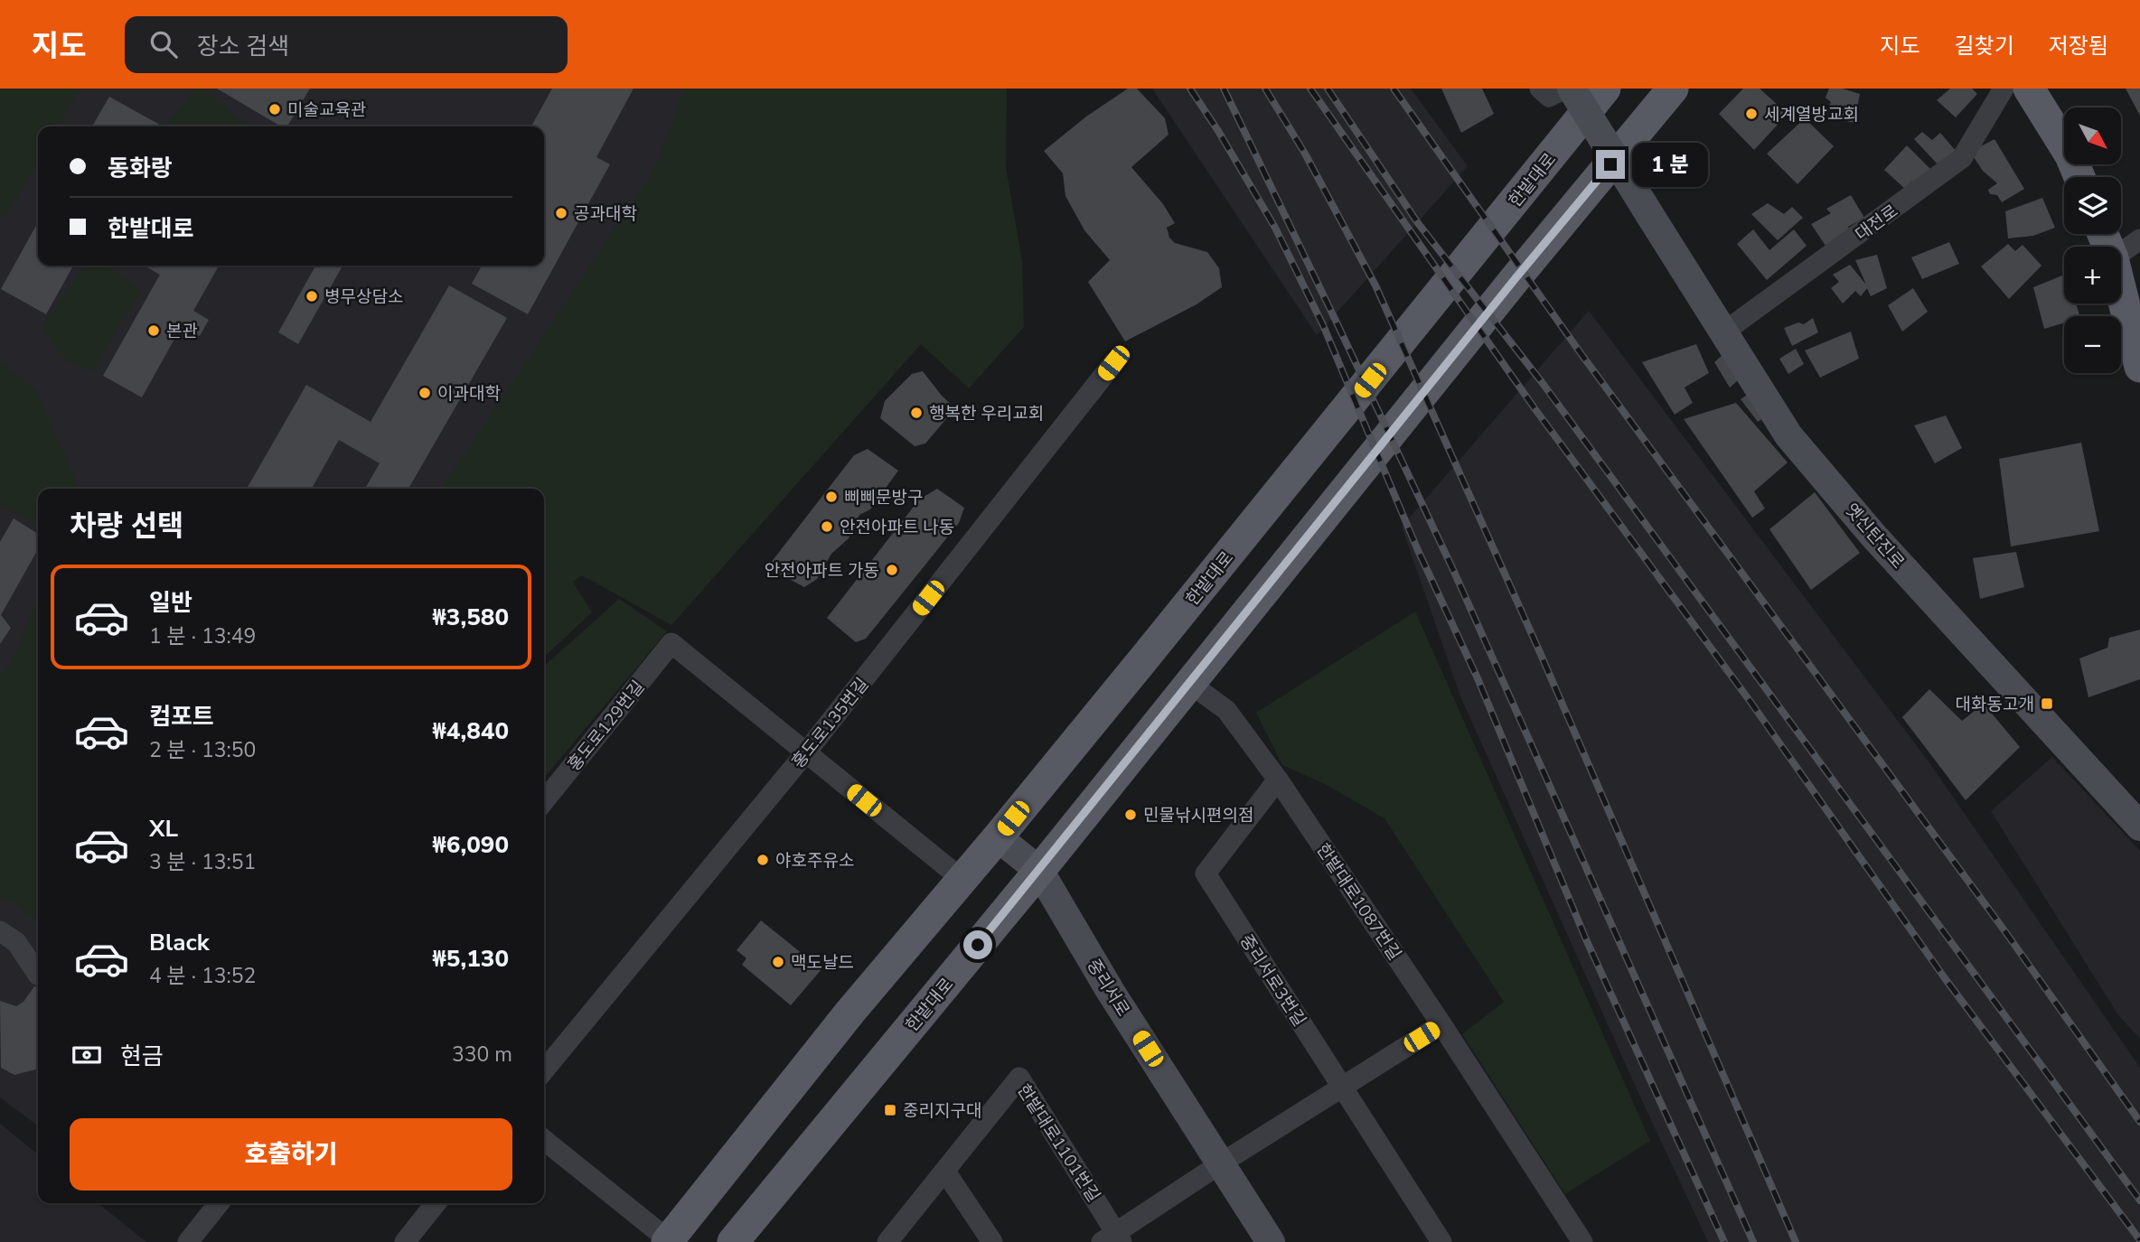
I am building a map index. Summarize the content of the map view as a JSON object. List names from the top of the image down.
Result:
{
  "streets": {
    "main road": ["한밭대로"],
    "street": [
      "대전로",
      "옛신탄진로",
      "홍도로135번길",
      "홍도로129번길",
      "한밭대로1087번길",
      "중리서로3번길",
      "중리서로",
      "한밭대로1101번길"
    ]
  },
  "crossings": [
    ["한밭대로", "한밭대로1087번길"],
    ["한밭대로", "중리서로"],
    ["대전로", "옛신탄진로"],
    ["홍도로135번길", "홍도로129번길"],
    ["한밭대로1087번길", "중리서로3번길"]
  ],
  "places": {
    "other": [
      "미술교육관",
      "세계열방교회",
      "공과대학",
      "병무상담소",
      "본관",
      "이과대학",
      "행복한 우리교회",
      "삐삐문방구",
      "안전아파트 나동",
      "안전아파트 가동",
      "민물낚시편의점",
      "야호주유소",
      "맥도날드"
    ],
    "transit": ["대화동고개", "중리지구대"]
  },
  "north": "bottom right",
  "page": {
    "header": "지도",
    "search": "장소 검색",
    "nav": ["지도", "길찾기", "저장됨"],
    "map_buttons": ["+", "−"],
    "banner": ["동화랑", "한밭대로"],
    "bubble": "1 분",
    "heading": "차량 선택",
    "list": [
      {
        "name": "일반",
        "note": "1 분 · 13:49",
        "value": "₩3,580"
      },
      {
        "name": "컴포트",
        "note": "2 분 · 13:50",
        "value": "₩4,840"
      },
      {
        "name": "XL",
        "note": "3 분 · 13:51",
        "value": "₩6,090"
      },
      {
        "name": "Black",
        "note": "4 분 · 13:52",
        "value": "₩5,130"
      }
    ],
    "pay": ["현금", "330 m"],
    "buttons": "호출하기"
  }
}
